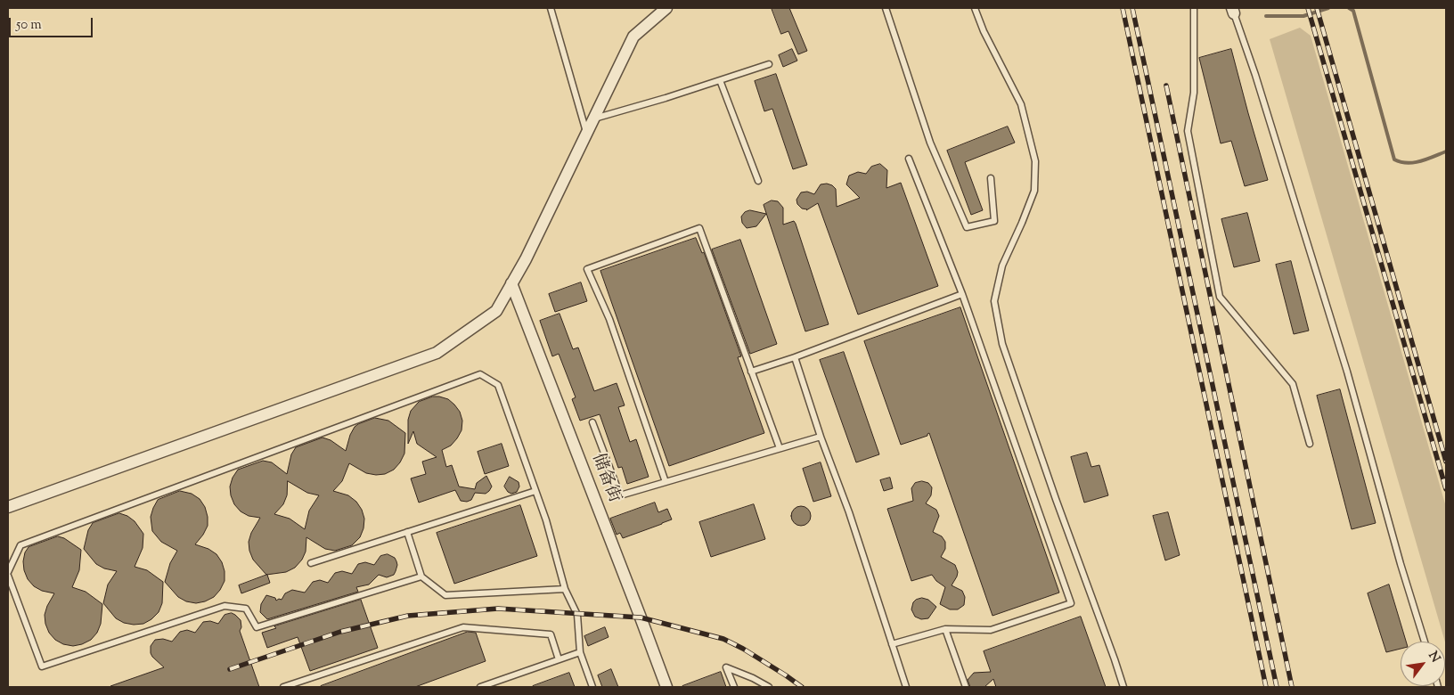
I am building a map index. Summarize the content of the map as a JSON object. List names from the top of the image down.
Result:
{
  "streets": {
    "street": ["储备街"]
  },
  "scale_bar": "50 m",
  "north": "top right"
}
